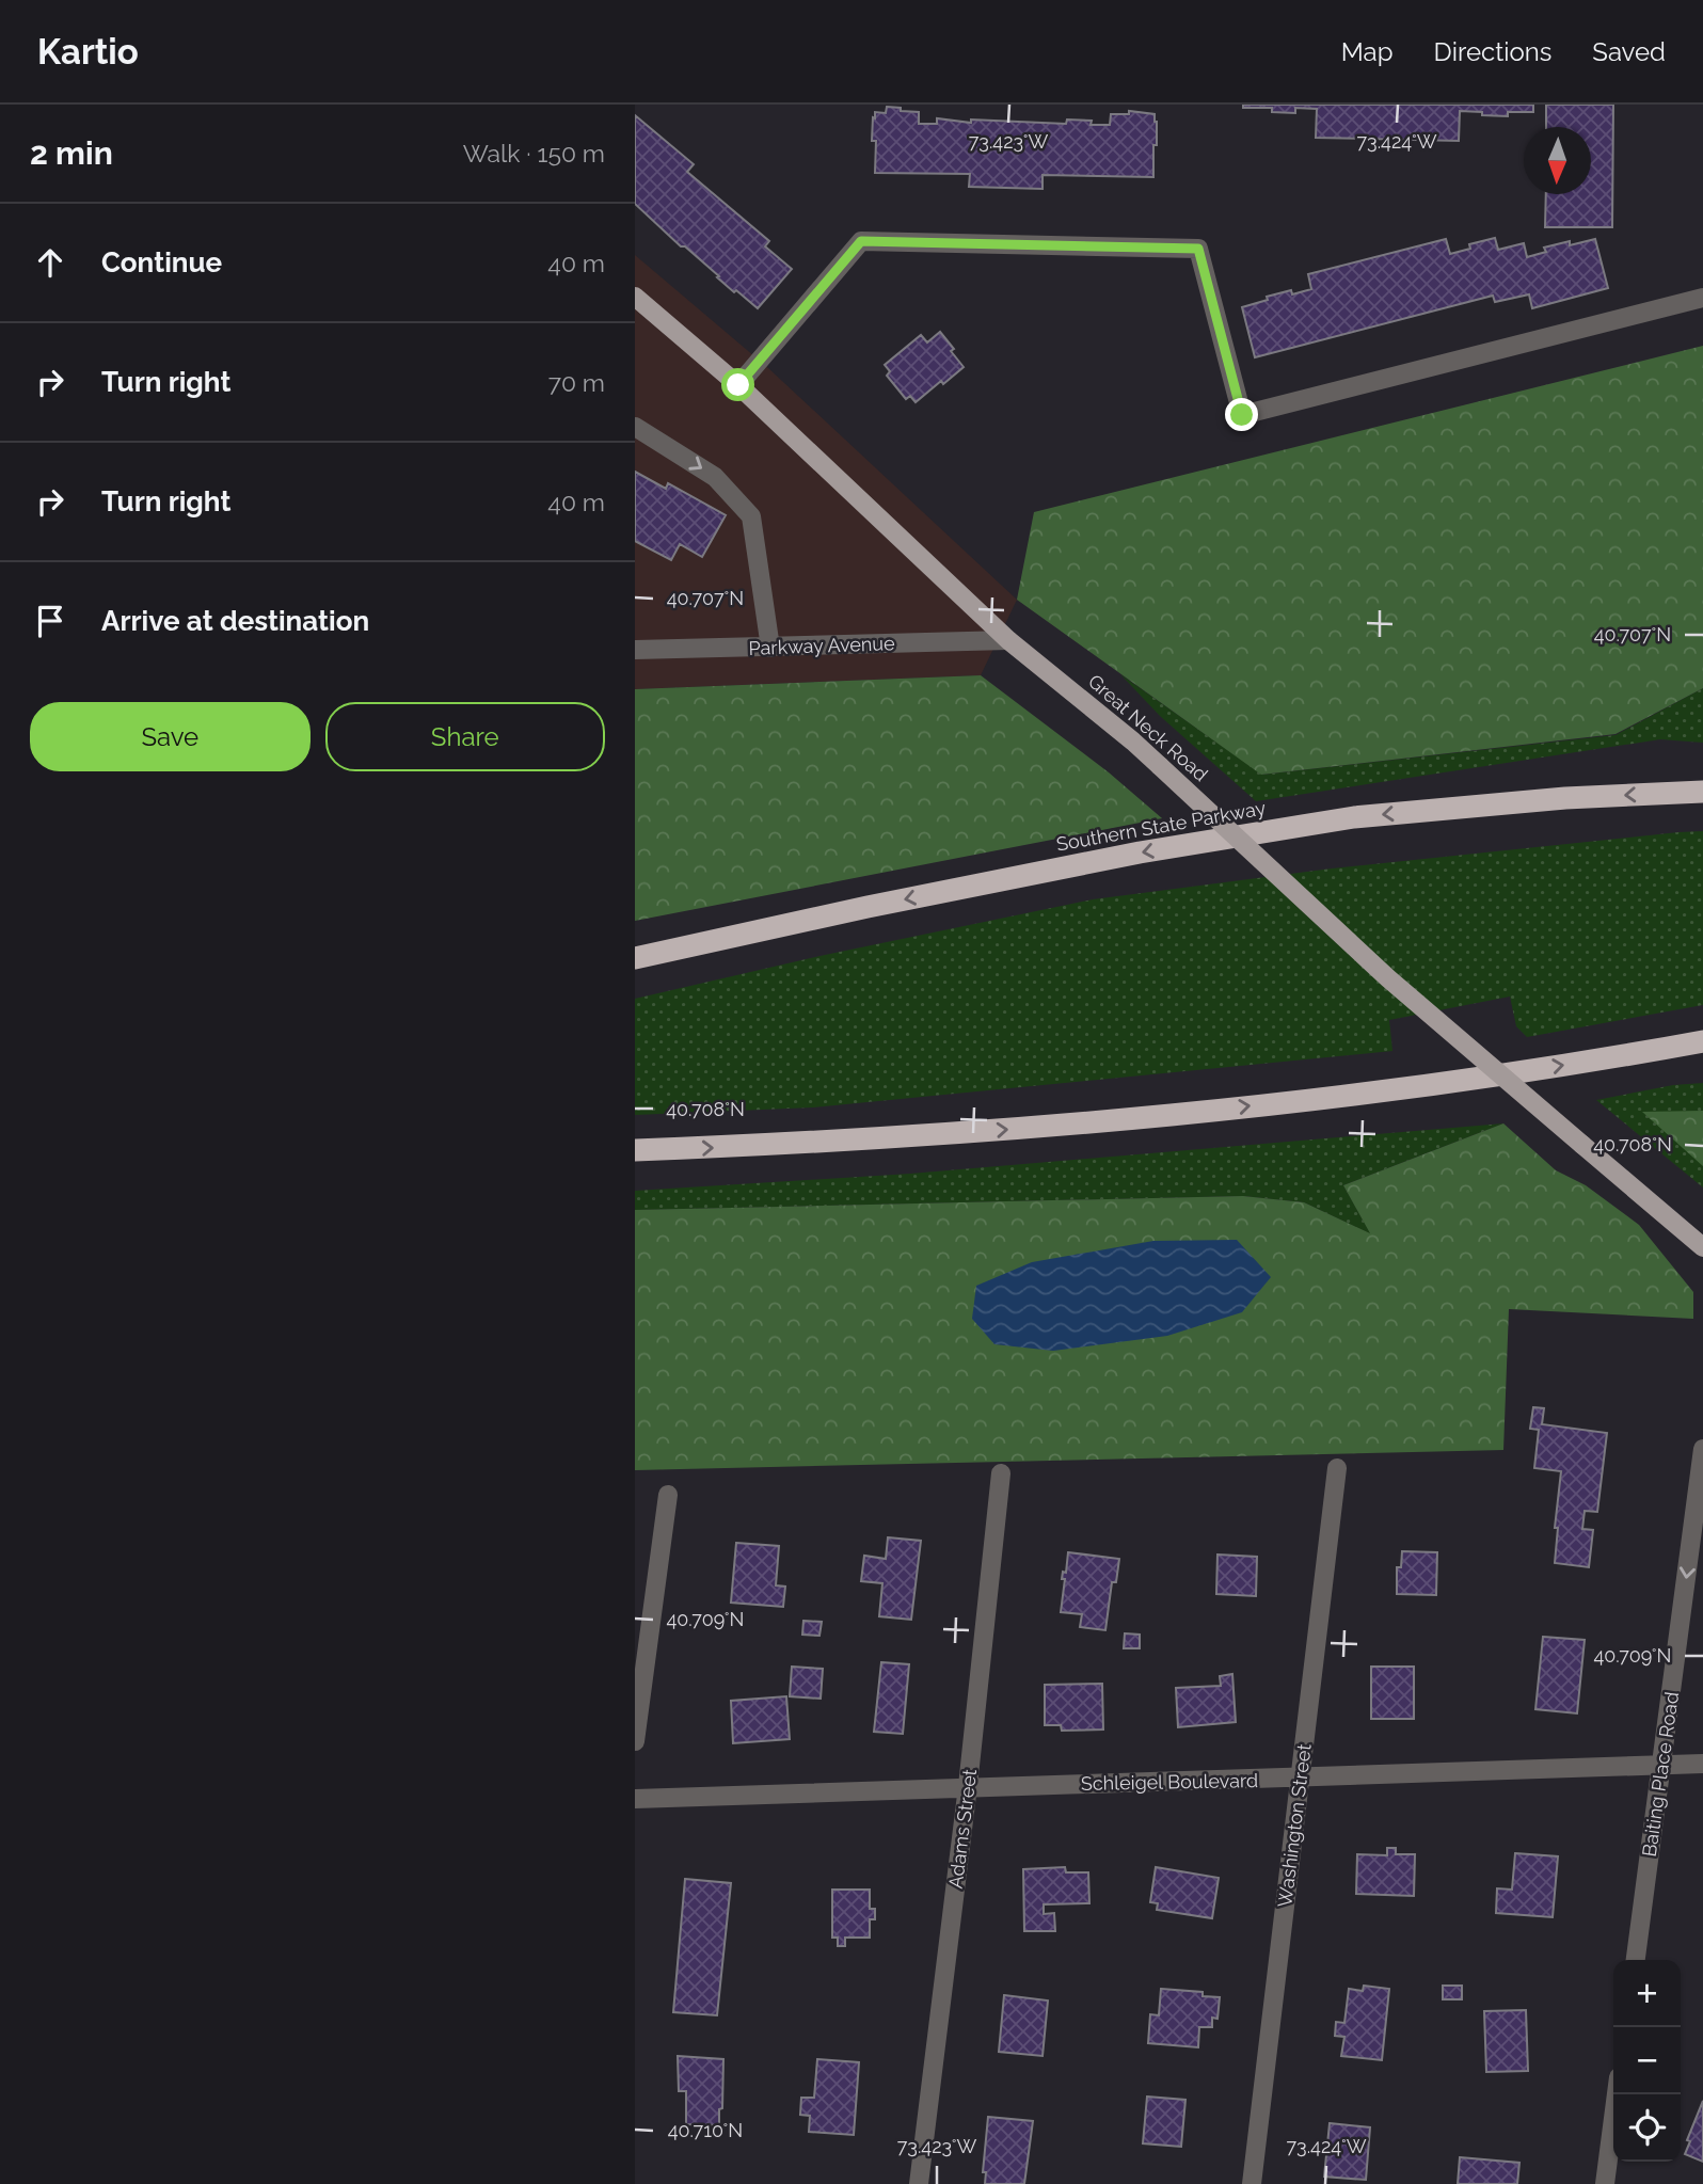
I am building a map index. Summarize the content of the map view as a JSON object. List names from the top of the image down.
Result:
{
  "streets": {
    "highway": ["Southern State Parkway"],
    "main road": ["Great Neck Road"],
    "street": [
      "Parkway Avenue",
      "Baiting Place Road",
      "Schleigel Boulevard",
      "Washington Street",
      "Adams Street"
    ]
  },
  "crossings": [
    ["Parkway Avenue", "Great Neck Road"],
    ["Baiting Place Road", "Schleigel Boulevard"],
    ["Schleigel Boulevard", "Washington Street"],
    ["Schleigel Boulevard", "Adams Street"]
  ],
  "one_way": ["Southern State Parkway", "Baiting Place Road"],
  "north": "bottom",
  "page": {
    "header": "Kartio",
    "nav": ["Map", "Directions", "Saved"],
    "heading": ["2 min", "Walk · 150 m"],
    "list": [
      ["Continue", "40 m"],
      ["Turn right", "70 m"],
      ["Turn right", "40 m"],
      "Arrive at destination"
    ],
    "buttons": ["Save", "Share"],
    "map_buttons": ["+", "−"]
  },
  "coordinates": [
    "73.423°W",
    "73.424°W",
    "40.707°N",
    "40.708°N",
    "40.709°N",
    "40.710°N"
  ]
}
